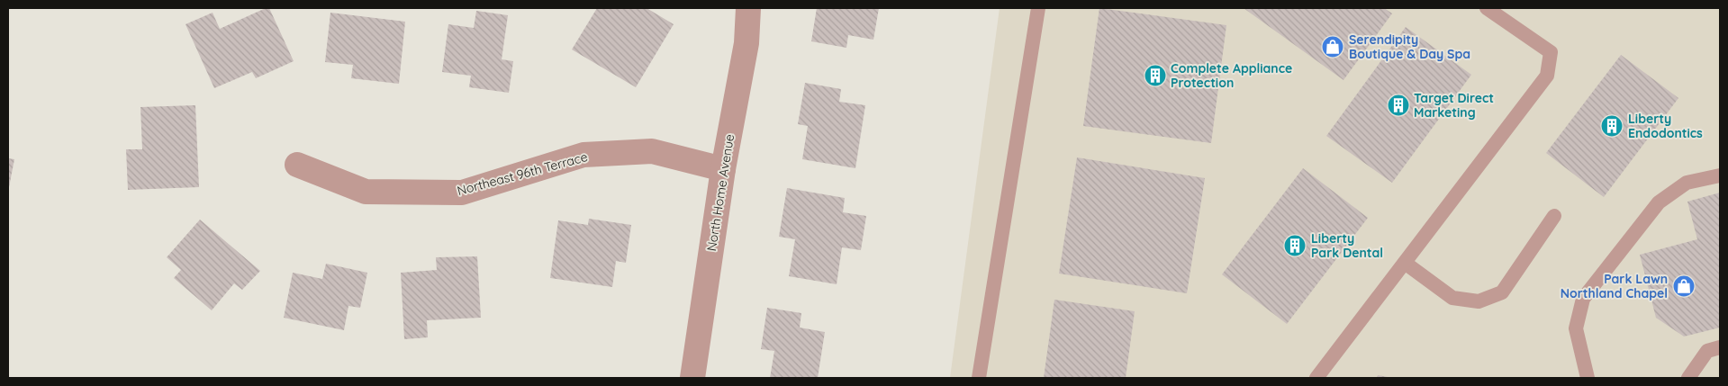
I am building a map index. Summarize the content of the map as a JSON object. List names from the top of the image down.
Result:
{
  "streets": {
    "street": ["Northeast 96th Terrace", "North Home Avenue"]
  },
  "crossings": [
    ["Northeast 96th Terrace", "North Home Avenue"]
  ],
  "places": {
    "shop": ["Serendipity Boutique & Day Spa", "Park Lawn Northland Chapel"],
    "building": [
      "Complete Appliance Protection",
      "Target Direct Marketing",
      "Liberty Endodontics",
      "Liberty Park Dental"
    ]
  }
}
